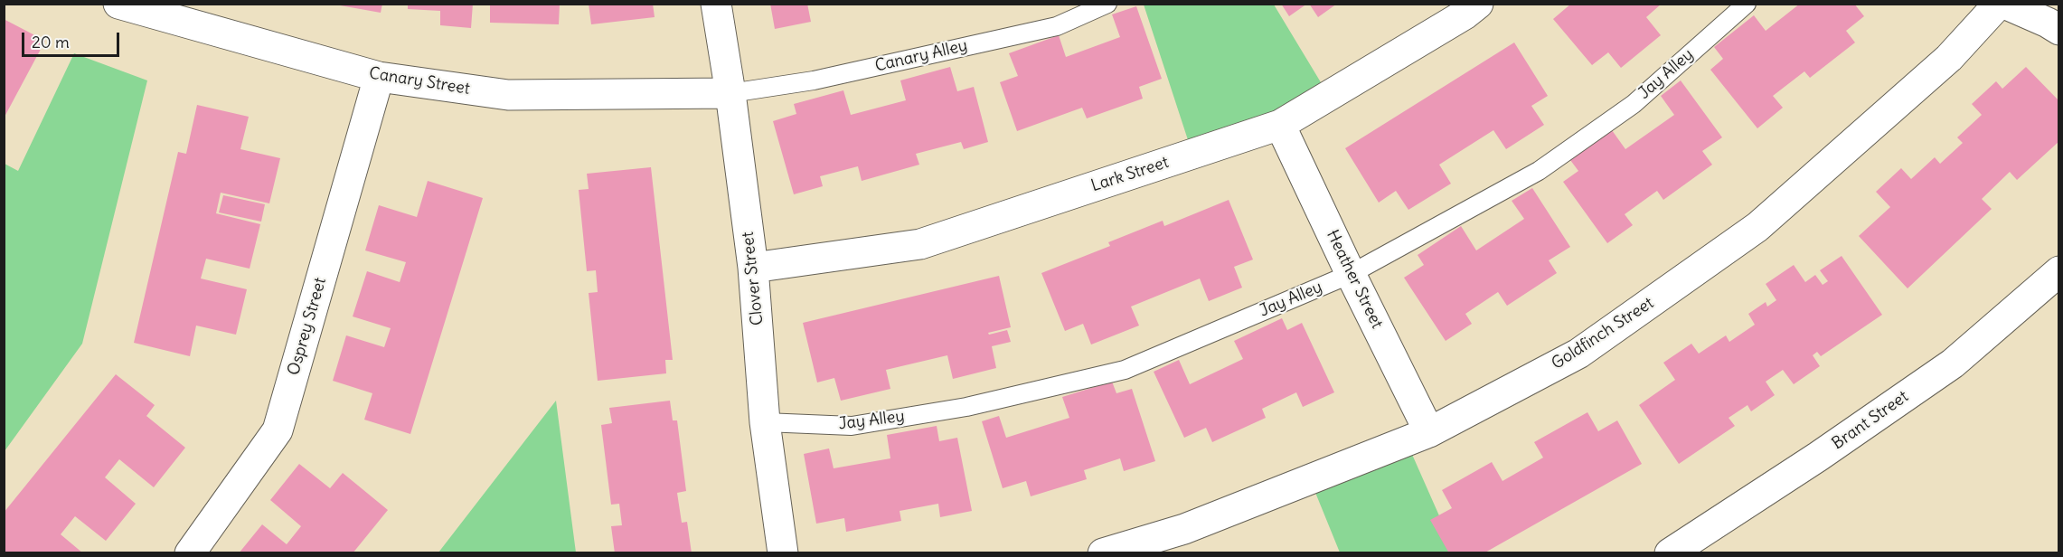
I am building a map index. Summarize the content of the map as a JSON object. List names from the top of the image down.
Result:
{
  "streets": {
    "street": [
      "Canary Street",
      "Lark Street",
      "Clover Street",
      "Heather Street",
      "Osprey Street",
      "Goldfinch Street",
      "Brant Street"
    ],
    "lane": ["Canary Alley", "Jay Alley"]
  },
  "crossings": [
    ["Canary Alley", "Canary Street"],
    ["Canary Alley", "Clover Street"],
    ["Jay Alley", "Clover Street"],
    ["Jay Alley", "Heather Street"],
    ["Canary Street", "Clover Street"],
    ["Canary Street", "Osprey Street"],
    ["Lark Street", "Clover Street"],
    ["Lark Street", "Heather Street"],
    ["Heather Street", "Goldfinch Street"]
  ],
  "scale_bar": "20 m"
}
